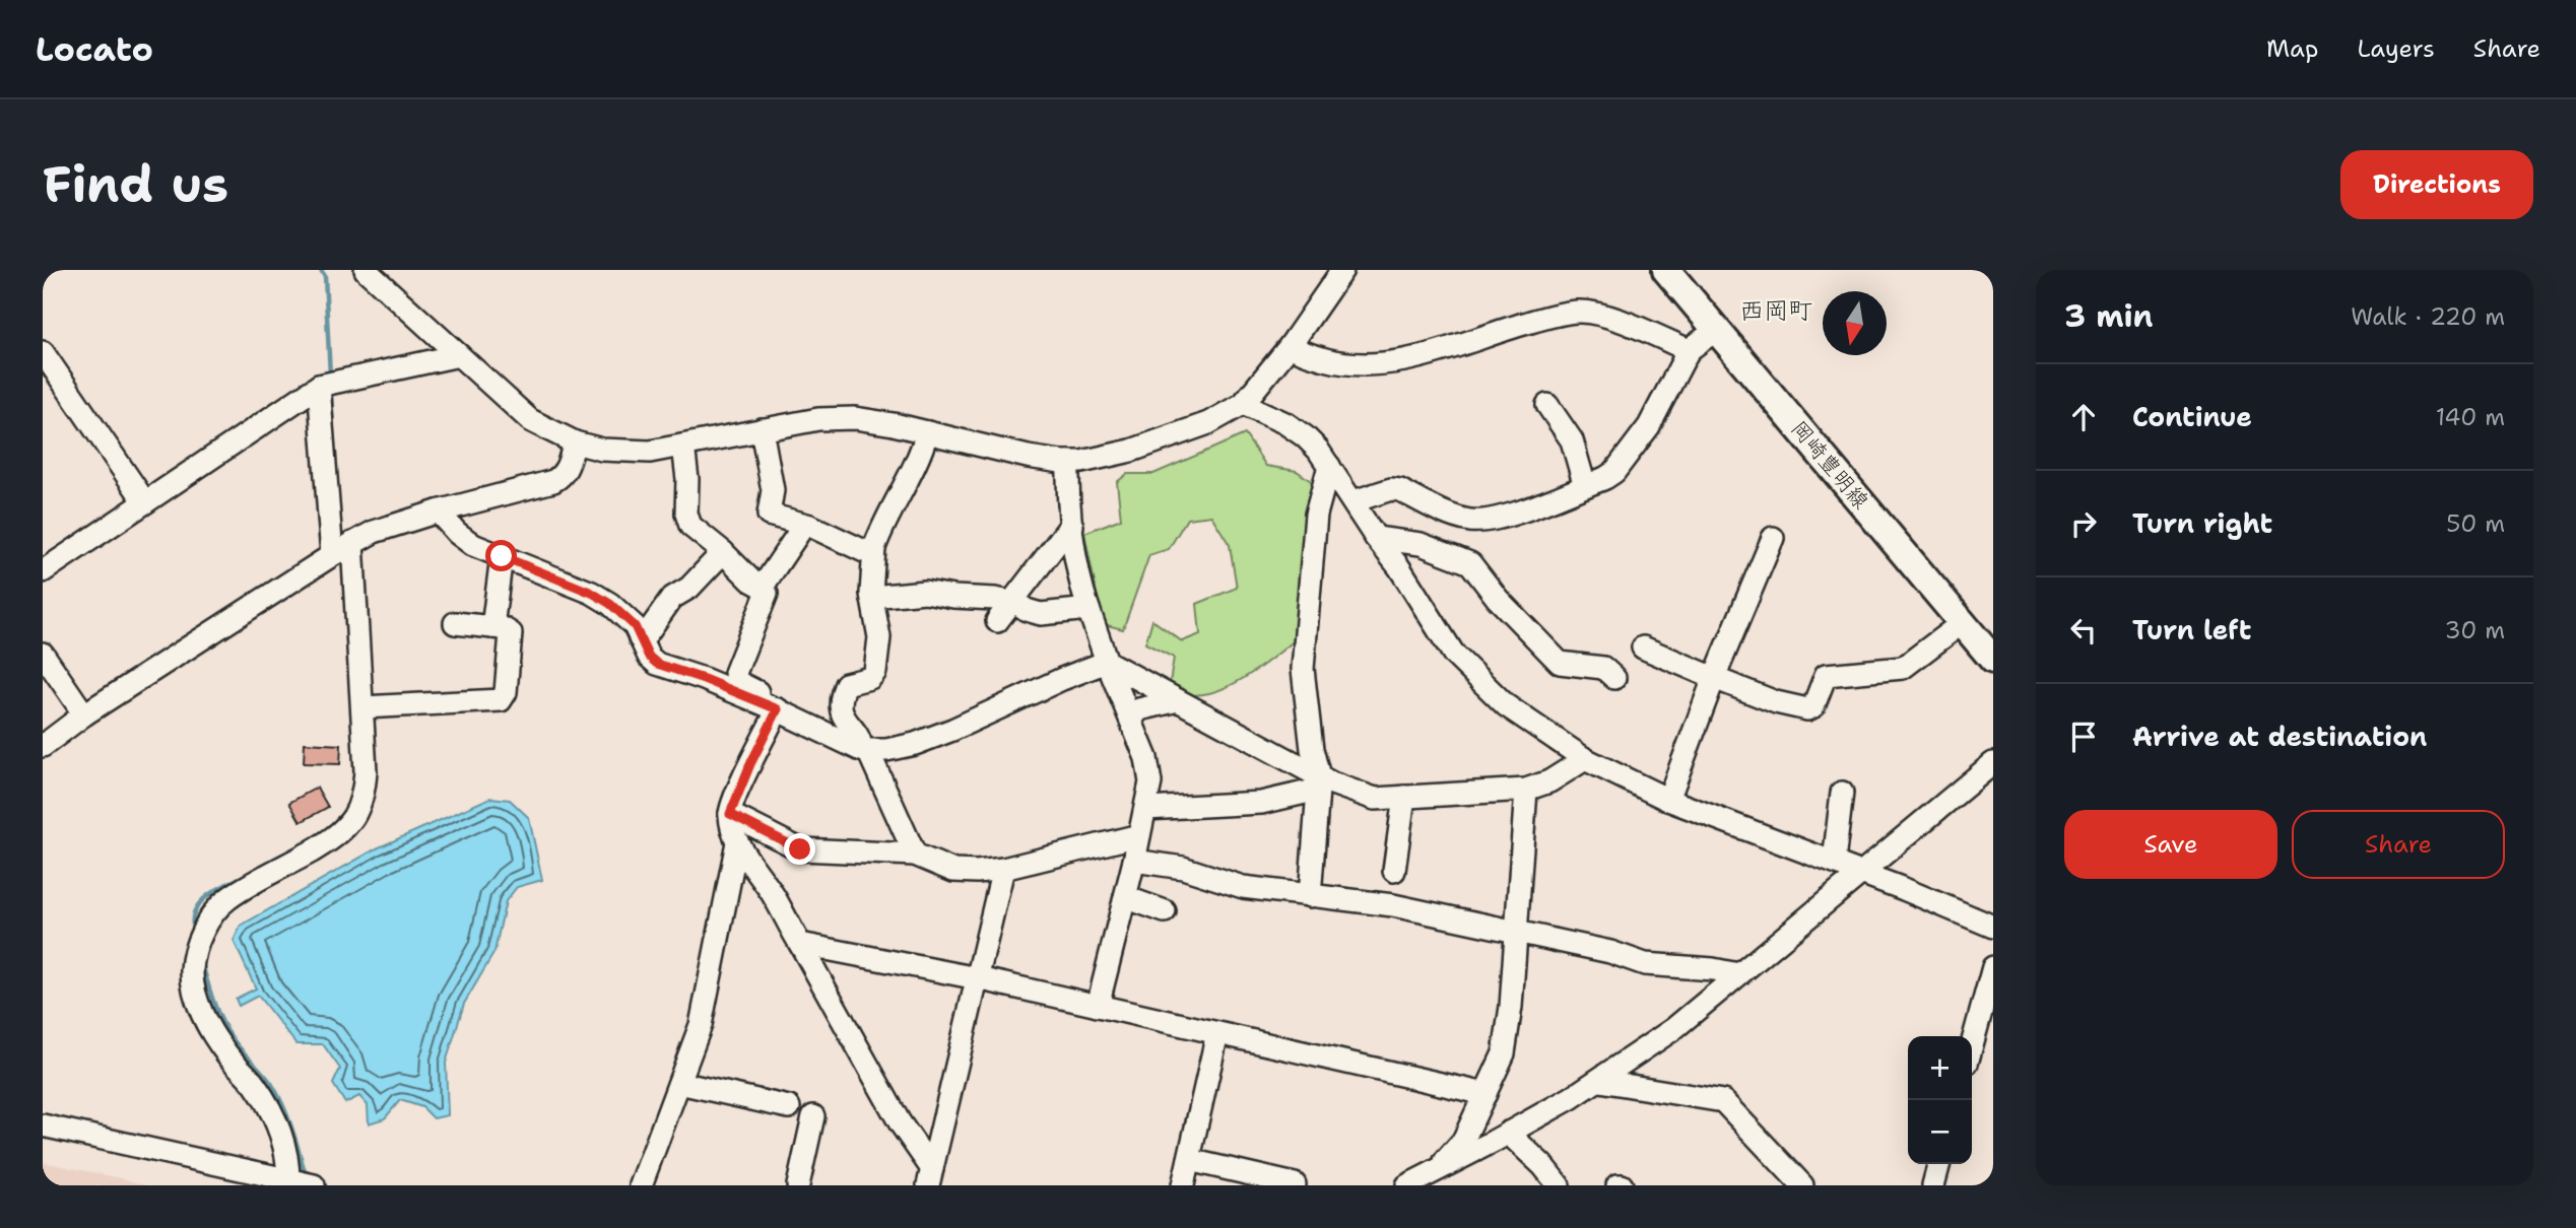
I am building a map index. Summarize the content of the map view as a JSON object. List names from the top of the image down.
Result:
{
  "streets": {
    "main road": ["岡崎豊明線"]
  },
  "districts": ["西岡町"],
  "north": "bottom",
  "page": {
    "header": "Locato",
    "nav": ["Map", "Layers", "Share"],
    "buttons": [
      "Directions",
      ["Save", "Share"]
    ],
    "title": "Find us",
    "heading": ["3 min", "Walk · 220 m"],
    "list": [
      ["Continue", "140 m"],
      ["Turn right", "50 m"],
      ["Turn left", "30 m"],
      "Arrive at destination"
    ],
    "map_buttons": ["+", "−"]
  }
}
